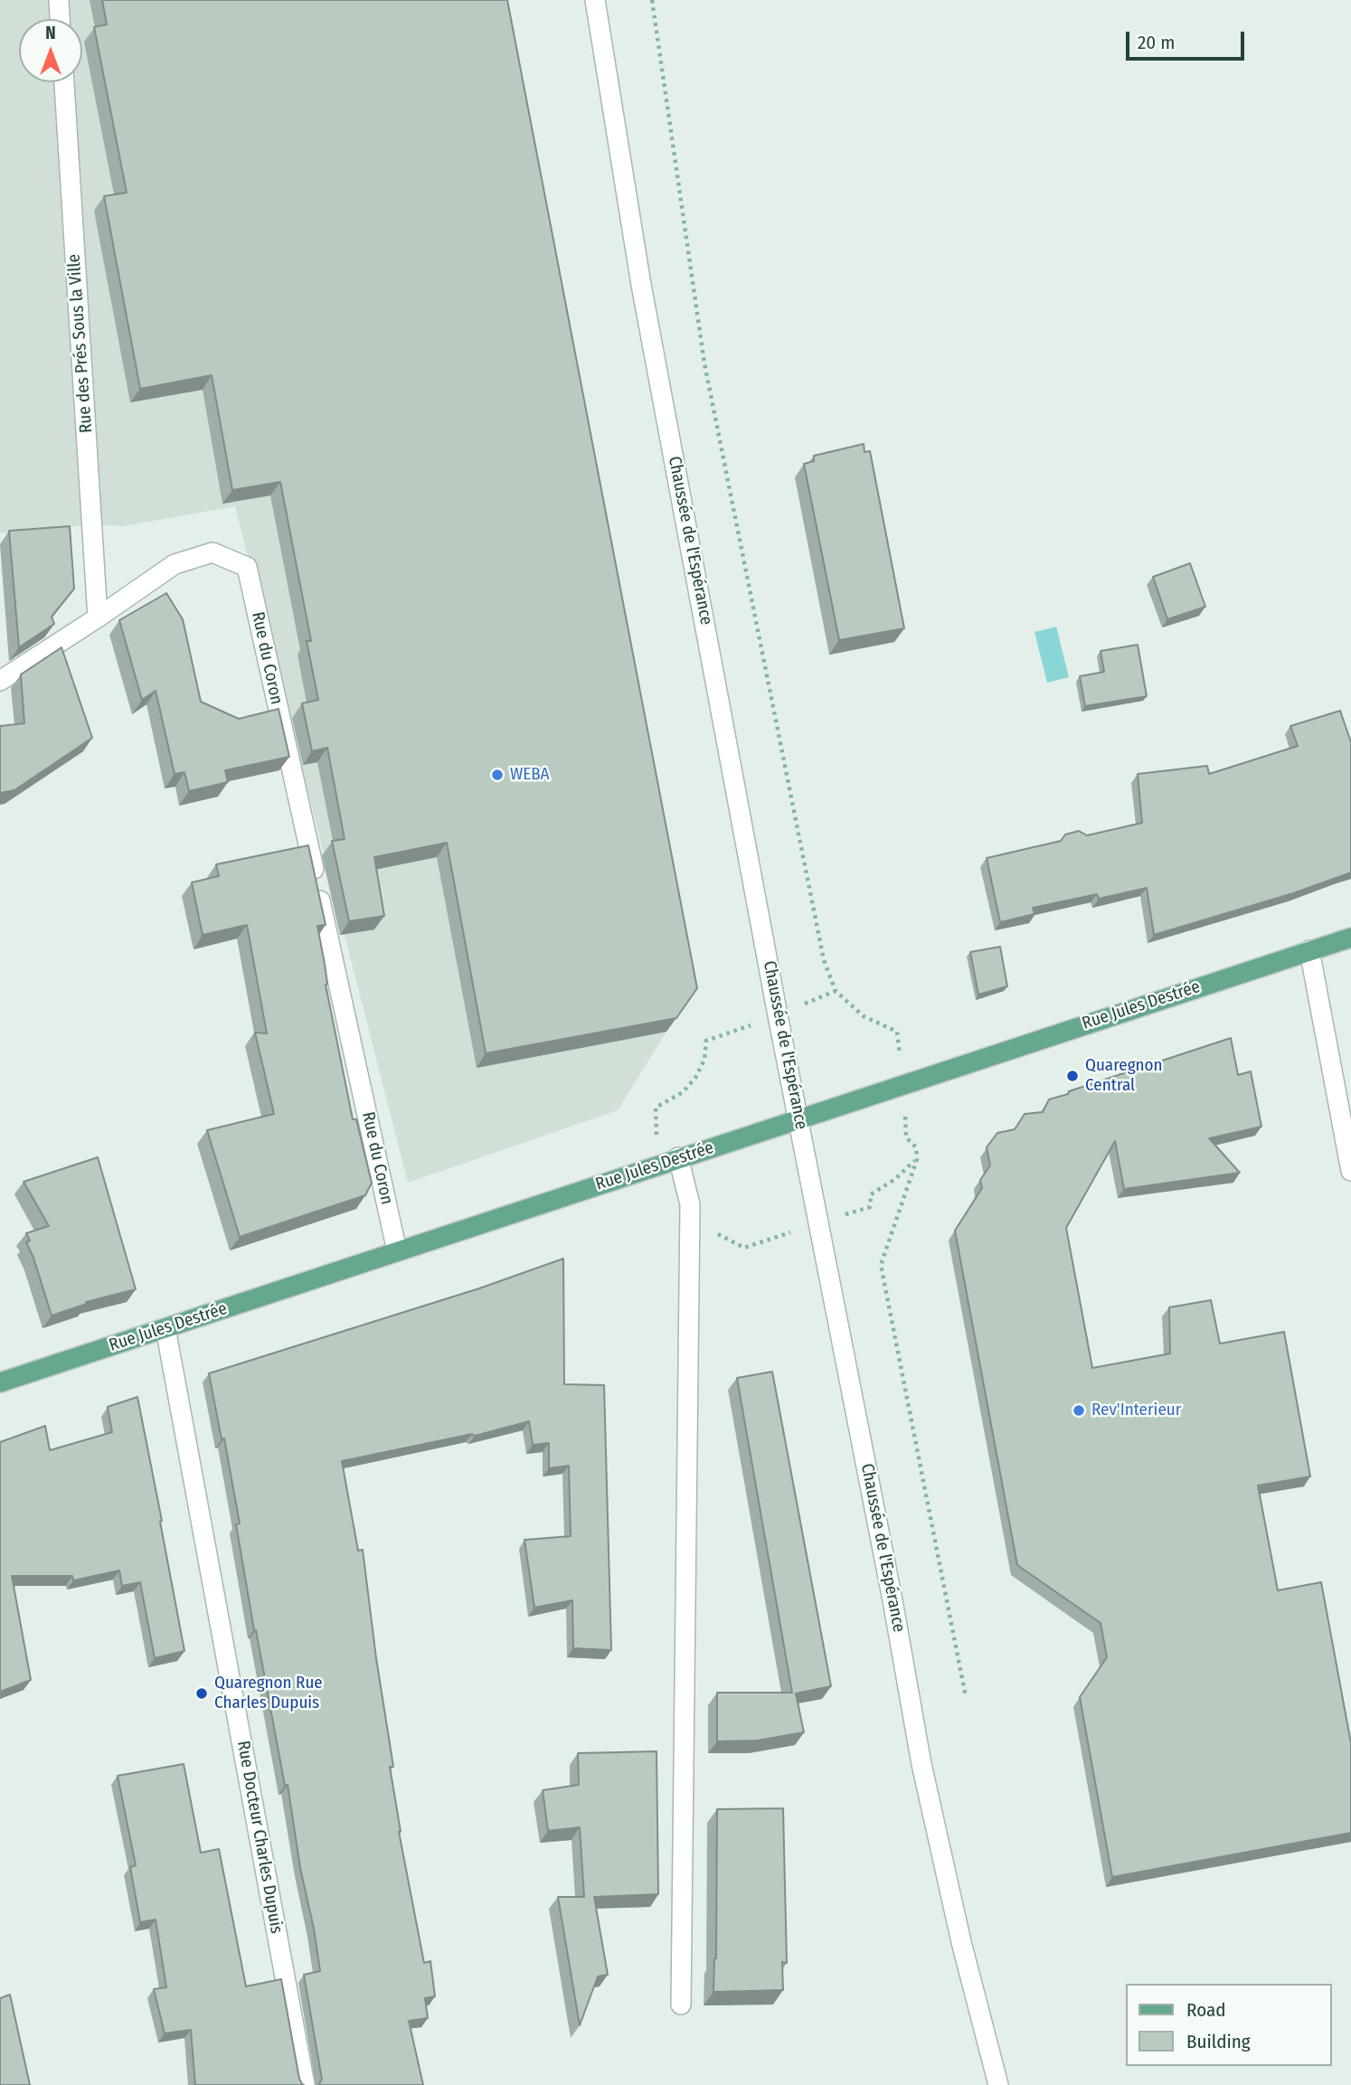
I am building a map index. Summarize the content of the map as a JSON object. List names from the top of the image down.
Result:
{
  "streets": {
    "main road": ["Rue Jules Destrée"],
    "street": [
      "Rue des Prés Sous la Ville",
      "Chaussée de l'Espérance",
      "Rue du Coron",
      "Rue Docteur Charles Dupuis"
    ]
  },
  "crossings": [
    ["Rue des Prés Sous la Ville", "Rue du Coron"],
    ["Chaussée de l'Espérance", "Rue Jules Destrée"],
    ["Rue du Coron", "Rue Jules Destrée"],
    ["Rue Jules Destrée", "Rue Docteur Charles Dupuis"]
  ],
  "places": [
    "WEBA",
    "Quaregnon Central",
    "Rev'Interieur",
    "Quaregnon Rue Charles Dupuis"
  ],
  "legend": ["Road", "Building"],
  "scale_bar": "20 m",
  "north": "top"
}
